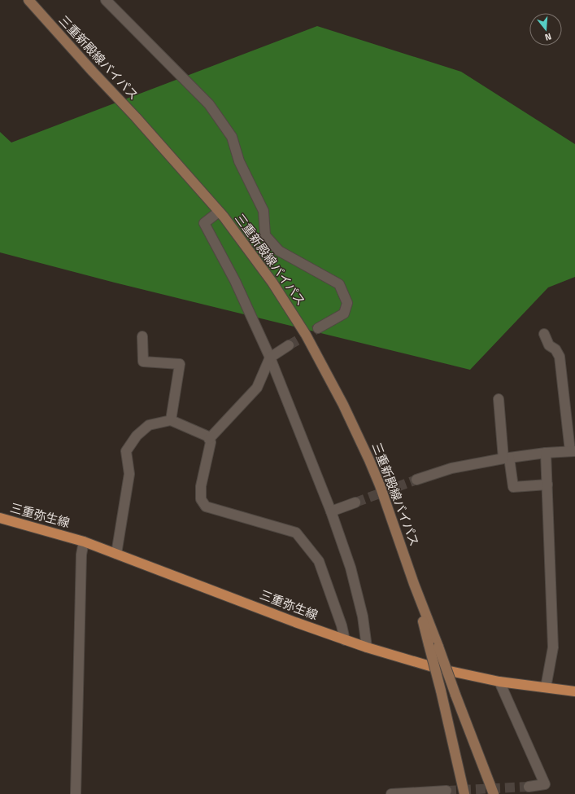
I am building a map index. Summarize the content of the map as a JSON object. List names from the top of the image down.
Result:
{
  "streets": {
    "main road": ["三重新殿線バイパス", "三重弥生線"]
  },
  "north": "bottom"
}
